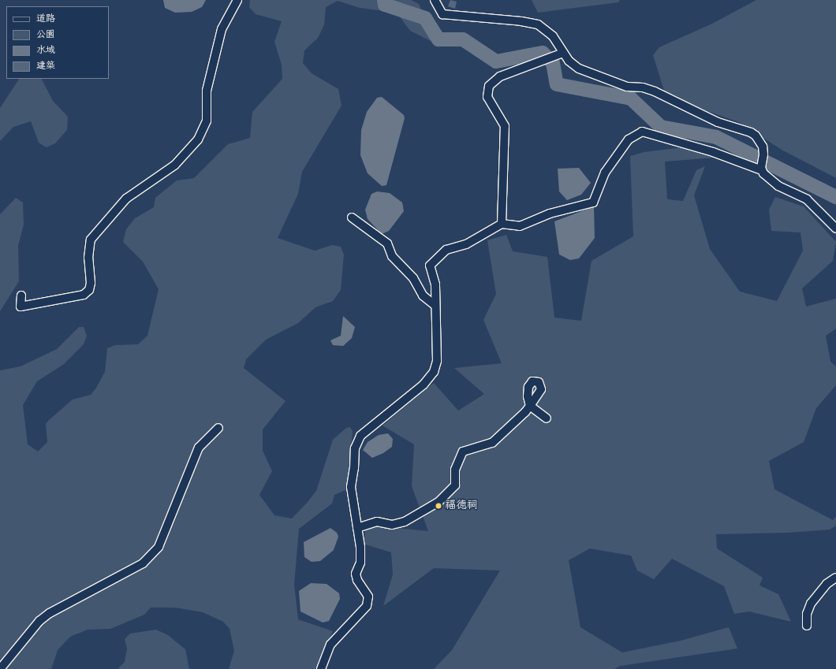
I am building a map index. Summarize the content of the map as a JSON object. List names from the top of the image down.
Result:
{
  "places": ["福德祠"],
  "legend": [
    "道路",
    "公園",
    "水域",
    "建築"
  ]
}
